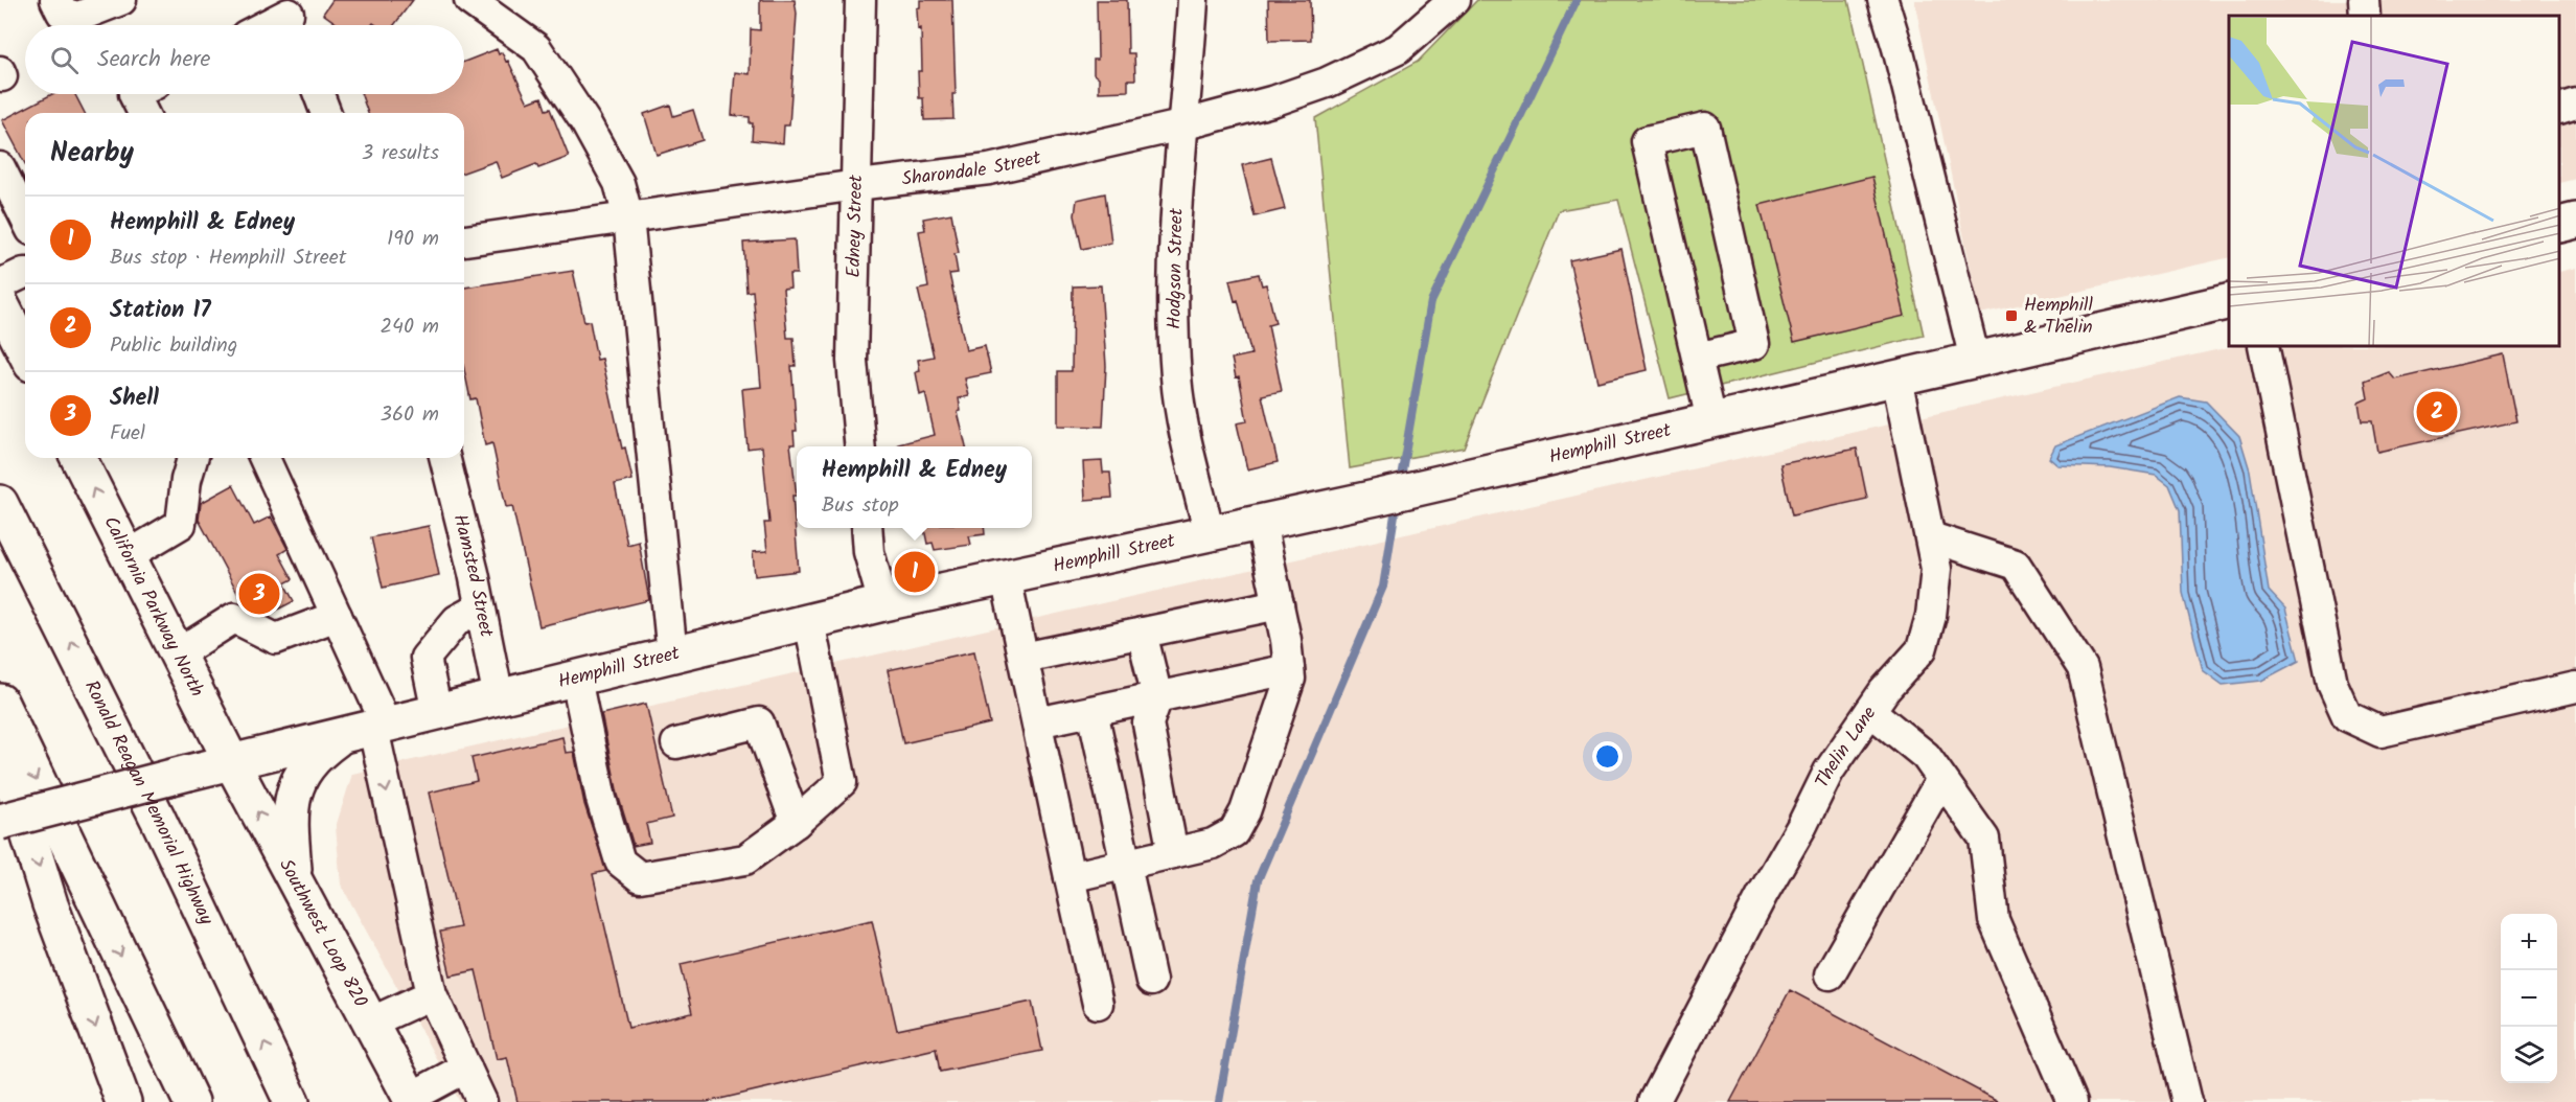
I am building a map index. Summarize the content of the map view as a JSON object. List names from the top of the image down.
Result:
{
  "streets": {
    "main road": [
      "Hemphill Street",
      "California Parkway North",
      "Ronald Reagan Memorial Highway",
      "Southwest Loop 820"
    ],
    "street": [
      "Sharondale Street",
      "Edney Street",
      "Hodgson Street",
      "Hamsted Street",
      "Thelin Lane"
    ]
  },
  "crossings": [
    ["Sharondale Street", "Edney Street"],
    ["Sharondale Street", "Hodgson Street"],
    ["Hodgson Street", "Hemphill Street"],
    ["Hemphill Street", "Hamsted Street"],
    ["Hemphill Street", "California Parkway North"],
    ["Hemphill Street", "Thelin Lane"],
    ["Hemphill Street", "Southwest Loop 820"],
    ["California Parkway North", "Southwest Loop 820"]
  ],
  "places": {
    "transit": ["Hemphill & Thelin"]
  },
  "page": {
    "search": "Search here",
    "heading": ["Nearby", "3 results"],
    "list": [
      {
        "mark": "1",
        "name": "Hemphill & Edney",
        "note": "Bus stop · Hemphill Street",
        "value": "190 m"
      },
      {
        "mark": "2",
        "name": "Station 17",
        "note": "Public building",
        "value": "240 m"
      },
      {
        "mark": "3",
        "name": "Shell",
        "note": "Fuel",
        "value": "360 m"
      }
    ],
    "pins": ["2", "1", "3"],
    "popup": ["Hemphill & Edney", "Bus stop"],
    "map_buttons": ["+", "−"]
  }
}
